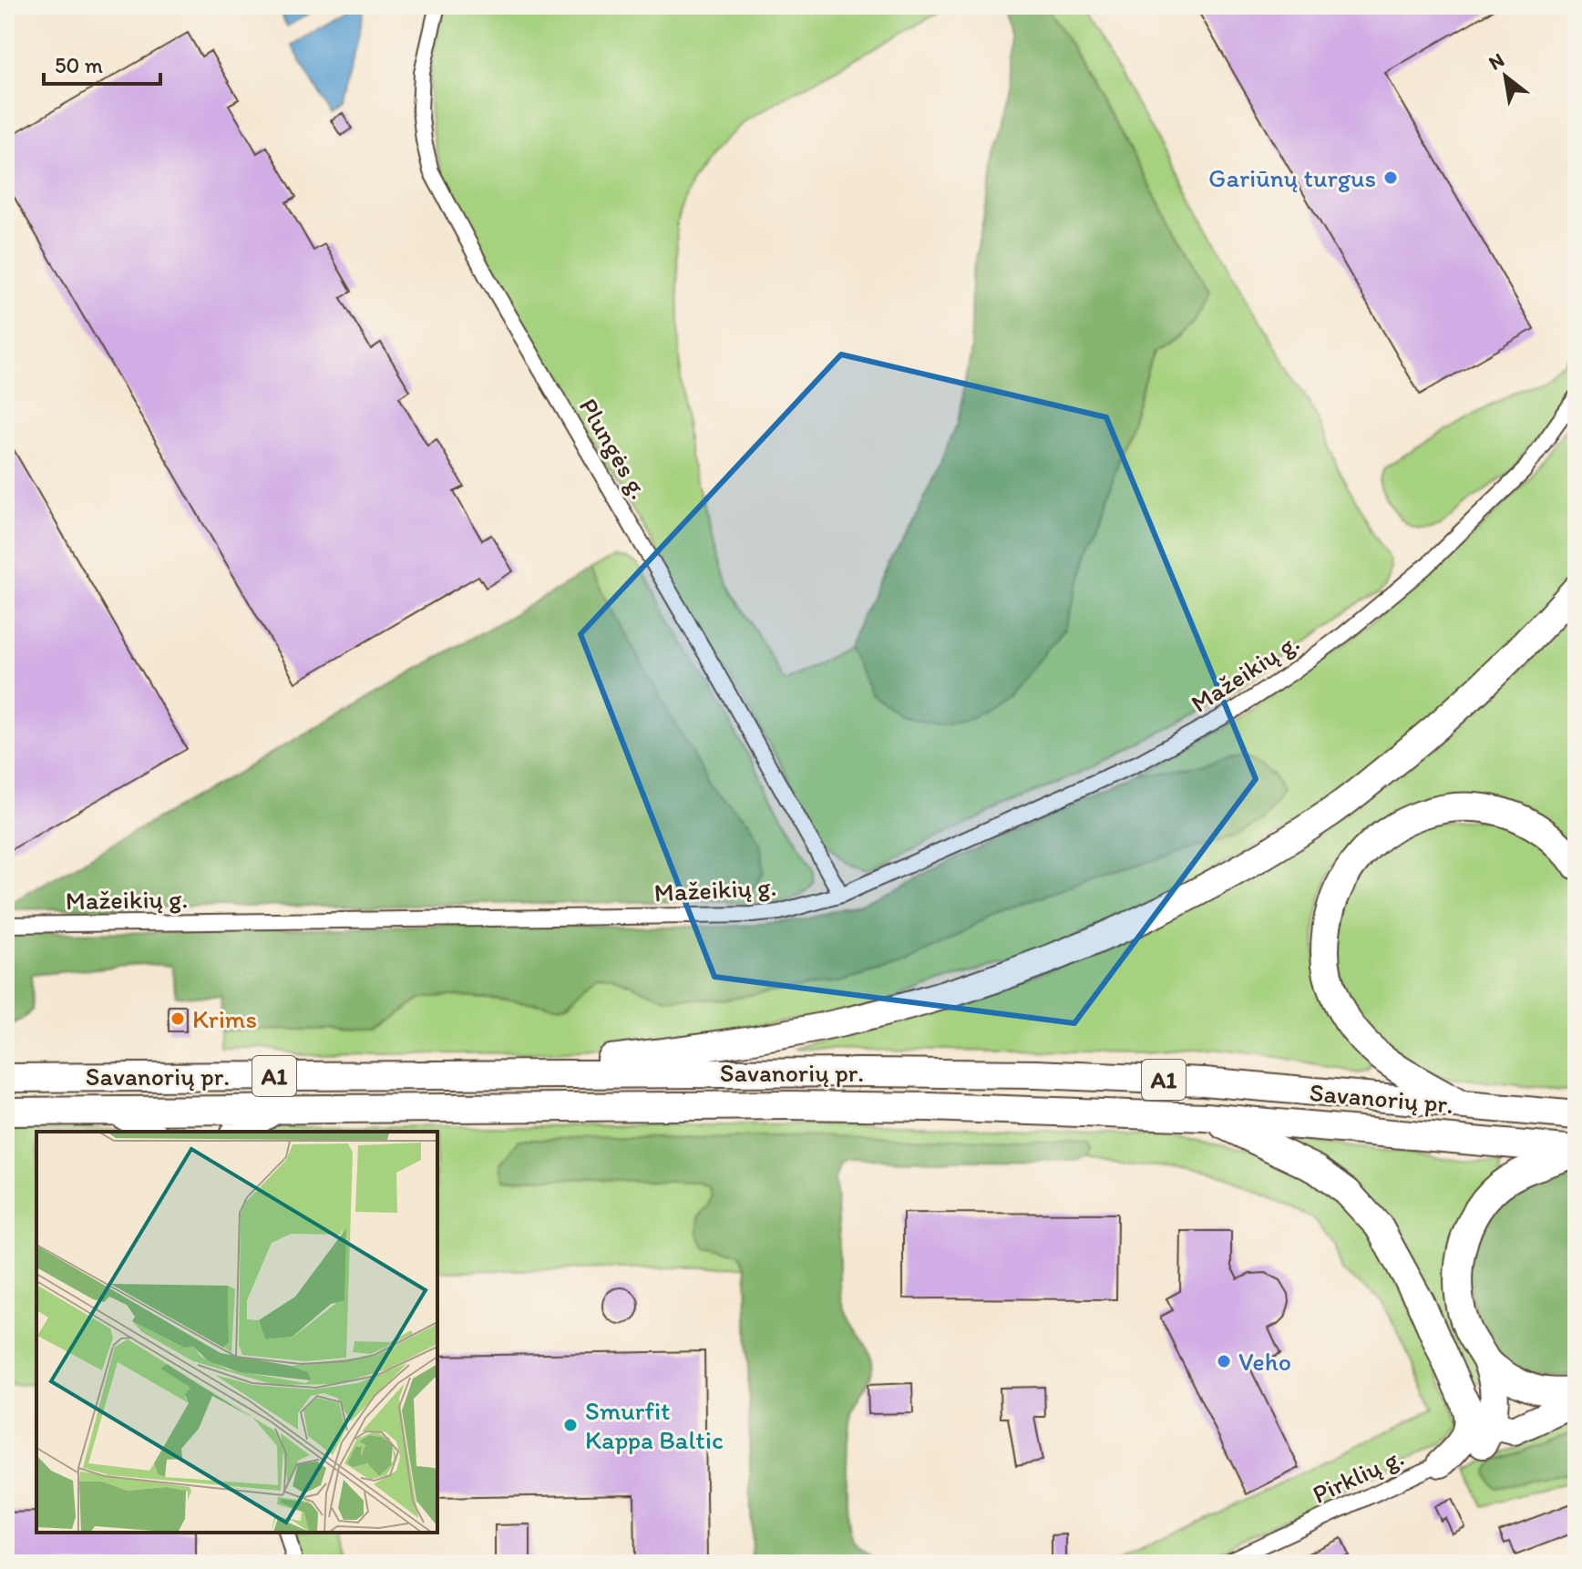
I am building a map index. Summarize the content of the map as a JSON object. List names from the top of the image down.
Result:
{
  "streets": {
    "highway": ["Savanorių pr.", "A1"],
    "street": ["Plungės g.", "Mažeikių g.", "Pirklių g."]
  },
  "crossings": [
    ["Plungės g.", "Mažeikių g."]
  ],
  "places": [
    "Gariūnų turgus",
    "Krims",
    "Veho",
    "Smurfit Kappa Baltic"
  ],
  "scale_bar": "50 m",
  "north": "top left"
}
